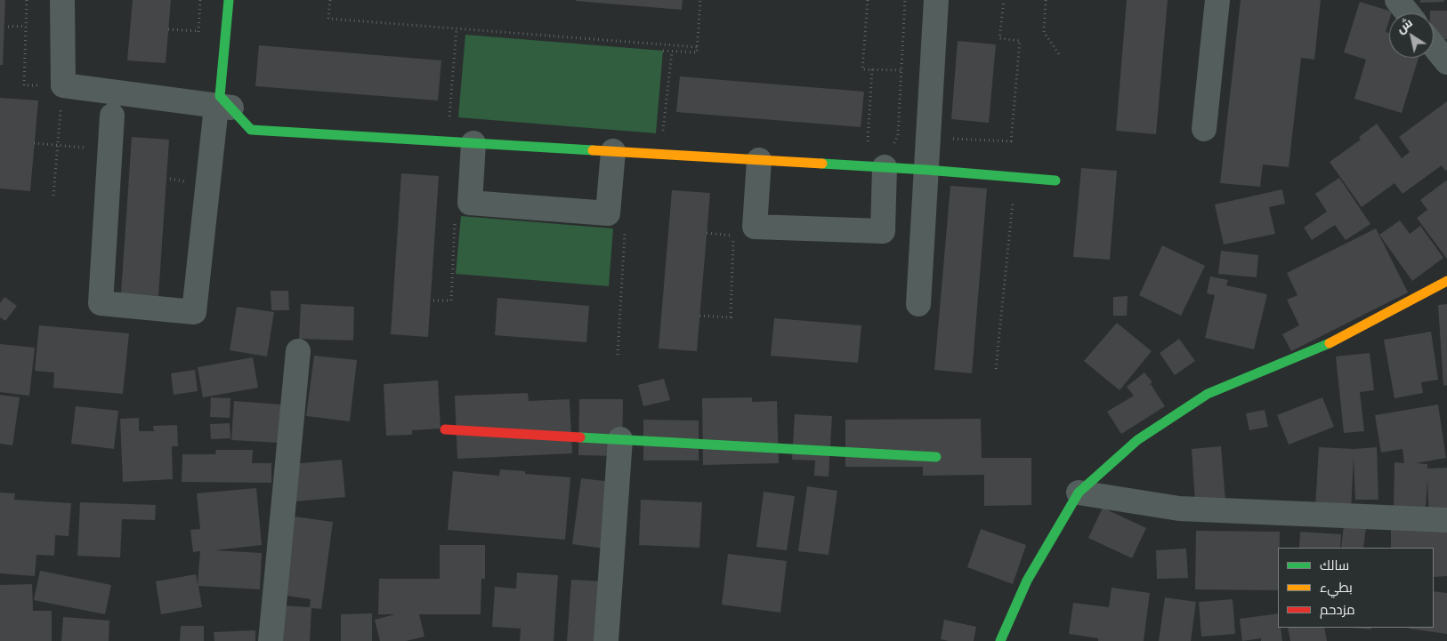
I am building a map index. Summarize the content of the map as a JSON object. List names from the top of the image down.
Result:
{
  "legend": ["سالك", "بطيء", "مزدحم"],
  "north": "top left"
}
